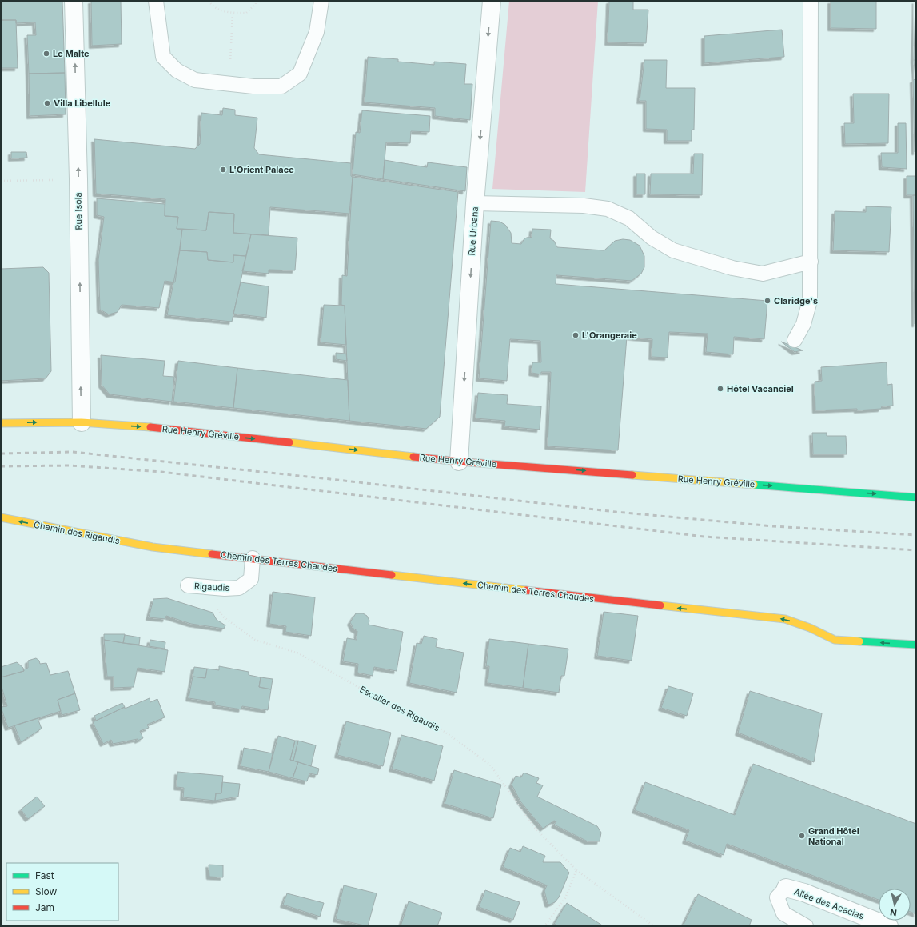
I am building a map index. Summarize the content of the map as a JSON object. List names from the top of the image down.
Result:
{
  "streets": {
    "street": [
      "Rue Isola",
      "Rue Urbana",
      "Rue Henry Gréville",
      "Chemin des Rigaudis",
      "Chemin des Terres Chaudes",
      "Allée des Acacias"
    ],
    "lane": ["Rigaudis"],
    "path": ["Escalier des Rigaudis"]
  },
  "crossings": [
    ["Rue Isola", "Rue Henry Gréville"],
    ["Rue Urbana", "Rue Henry Gréville"],
    ["Chemin des Rigaudis", "Chemin des Terres Chaudes"],
    ["Chemin des Terres Chaudes", "Rigaudis"]
  ],
  "one_way": [
    "Rue Isola",
    "Rue Urbana",
    "Rue Henry Gréville",
    "Chemin des Rigaudis",
    "Chemin des Terres Chaudes"
  ],
  "places": [
    "Le Malte",
    "Villa Libellule",
    "L'Orient Palace",
    "Claridge's",
    "L'Orangeraie",
    "Hôtel Vacanciel",
    "Grand Hôtel National"
  ],
  "legend": ["Fast", "Slow", "Jam"],
  "north": "bottom"
}
